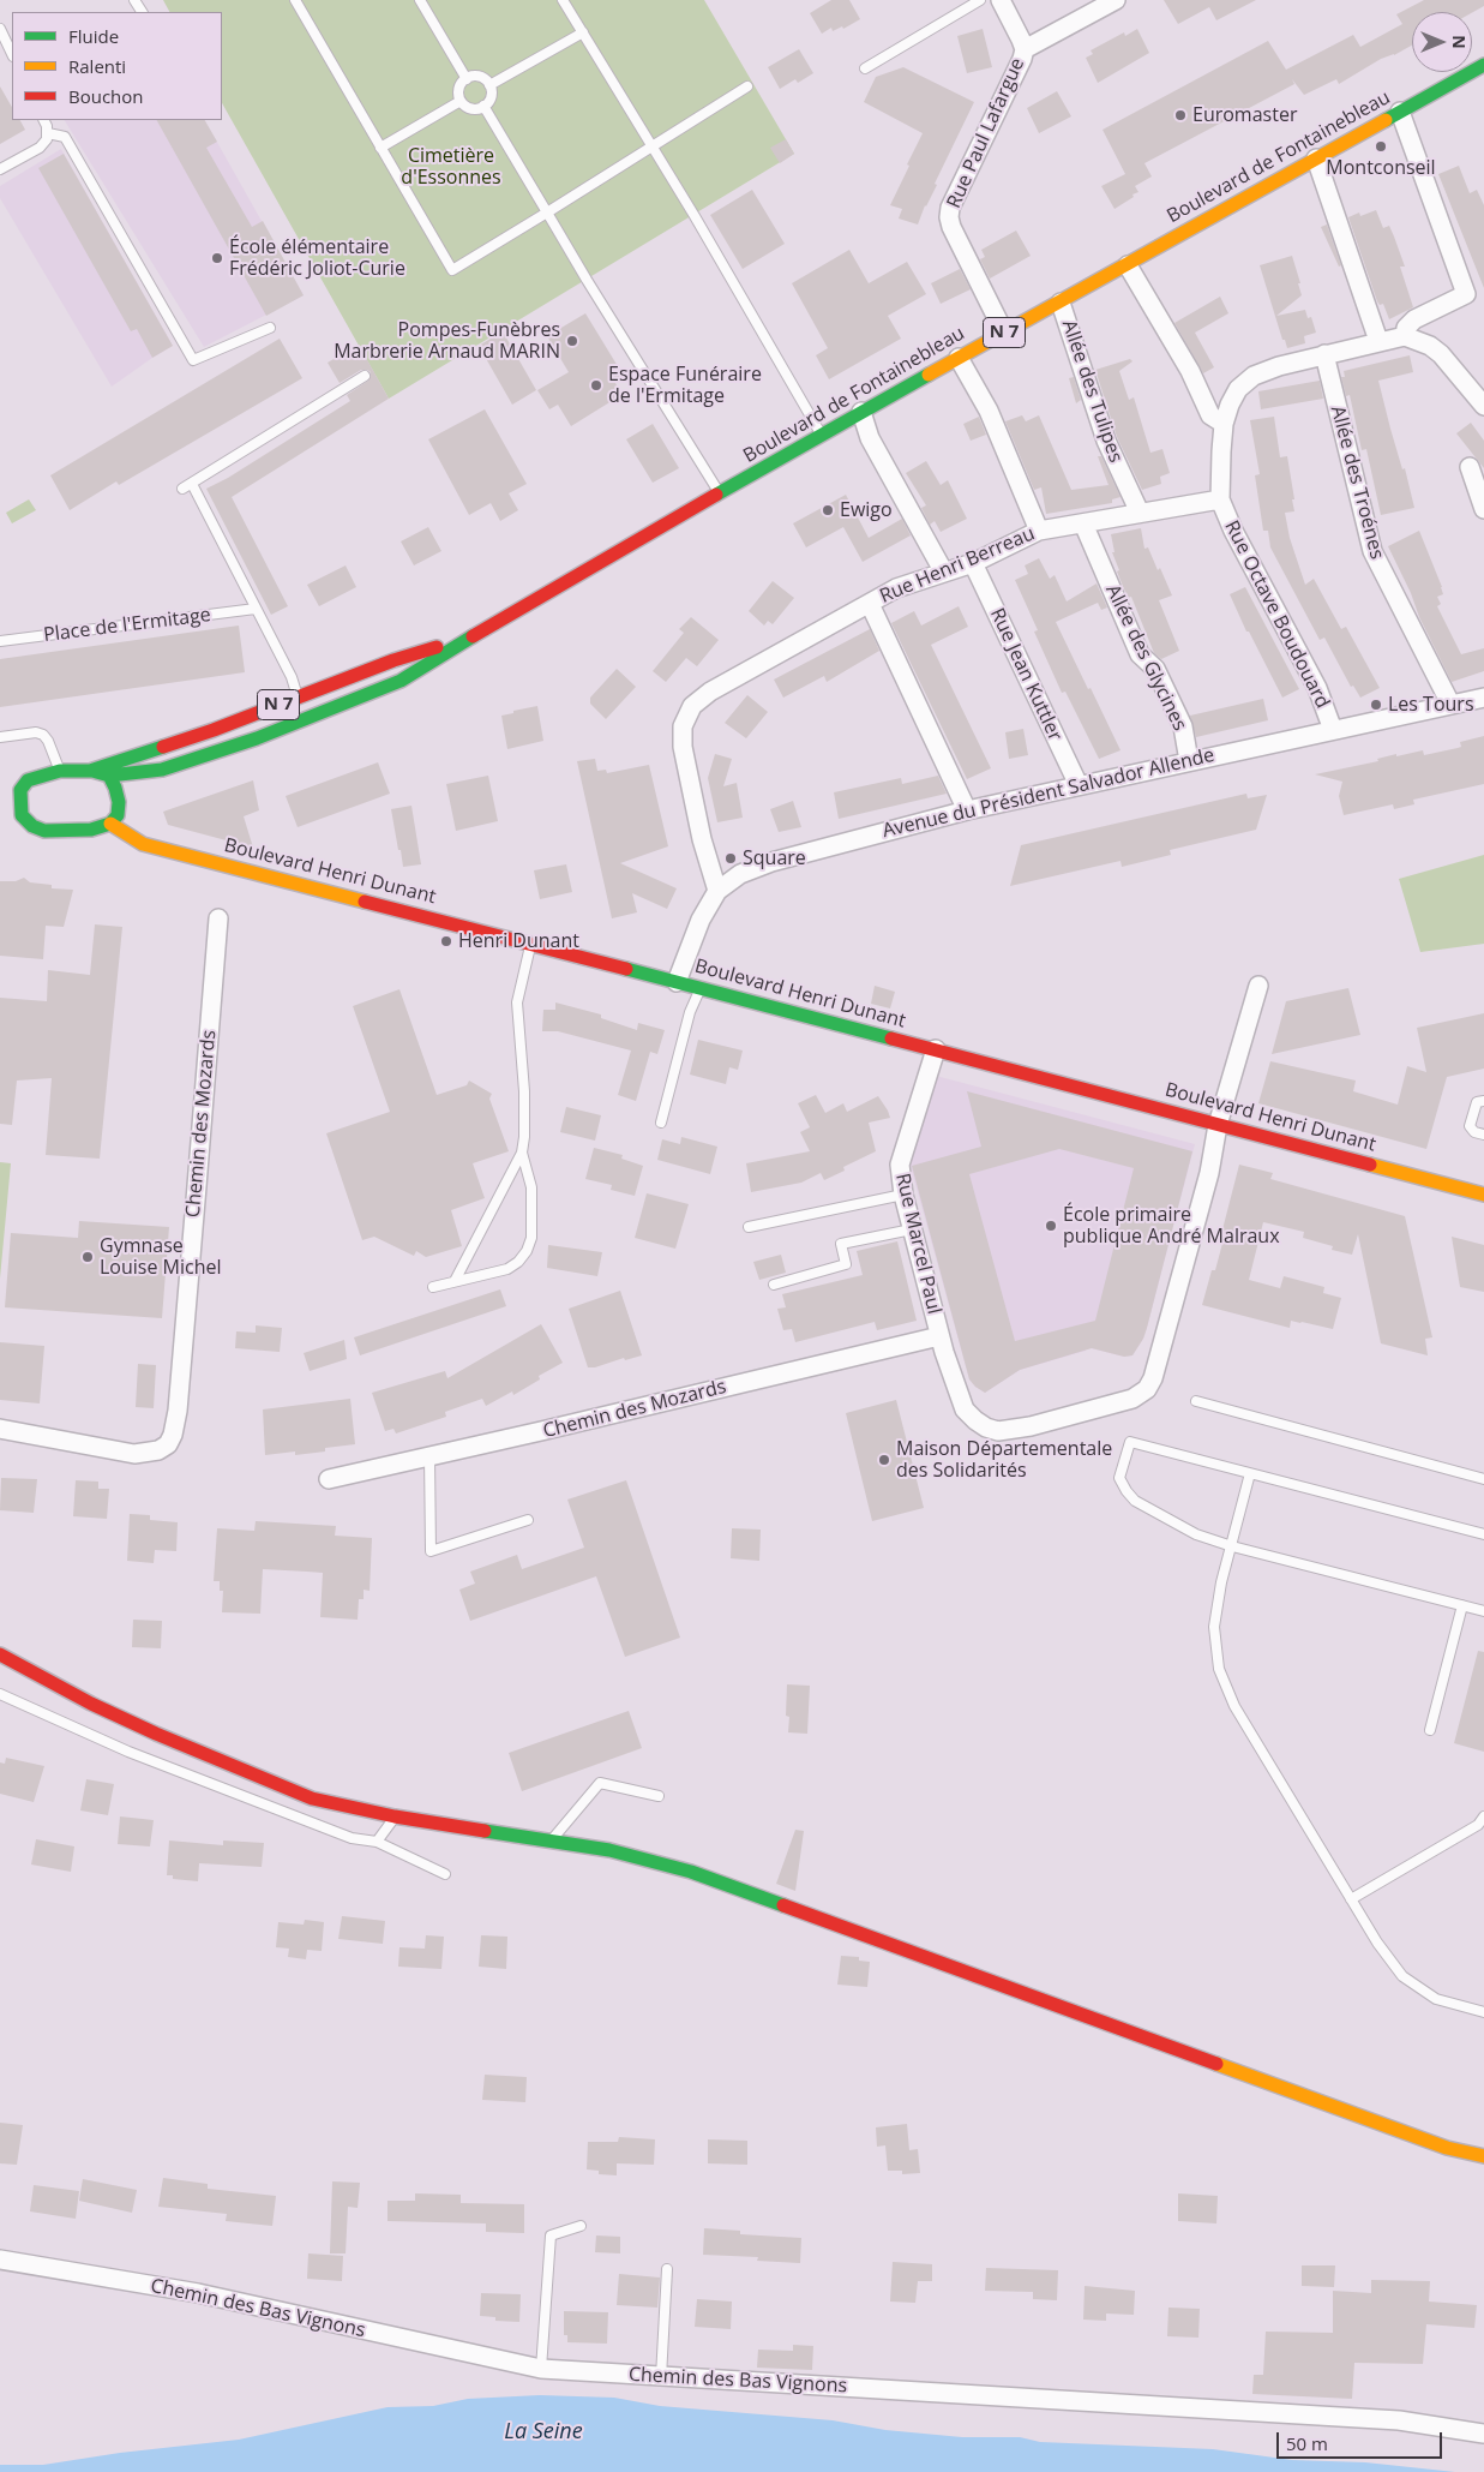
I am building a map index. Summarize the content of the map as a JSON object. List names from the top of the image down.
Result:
{
  "streets": {
    "main road": ["Boulevard de Fontainebleau", "N 7", "Boulevard Henri Dunant"],
    "street": [
      "Rue Paul Lafargue",
      "Allée des Tulipes",
      "Allée des Troénes",
      "Rue Henri Berreau",
      "Rue Octave Boudouard",
      "Allée des Glycines",
      "Rue Jean Kuttler",
      "Avenue du Président Salvador Allende",
      "Chemin des Mozards",
      "Rue Marcel Paul",
      "Chemin des Bas Vignons"
    ],
    "lane": ["Place de l'Ermitage"]
  },
  "crossings": [
    ["Rue Paul Lafargue", "Boulevard de Fontainebleau"],
    ["Boulevard de Fontainebleau", "N 7"],
    ["Boulevard de Fontainebleau", "Allée des Tulipes"],
    ["Boulevard de Fontainebleau", "Boulevard Henri Dunant"],
    ["N 7", "Boulevard Henri Dunant"],
    ["Allée des Tulipes", "Rue Henri Berreau"],
    ["Allée des Troénes", "Avenue du Président Salvador Allende"],
    ["Rue Henri Berreau", "Rue Octave Boudouard"],
    ["Rue Henri Berreau", "Allée des Glycines"],
    ["Rue Henri Berreau", "Rue Jean Kuttler"],
    ["Rue Henri Berreau", "Avenue du Président Salvador Allende"],
    ["Rue Octave Boudouard", "Avenue du Président Salvador Allende"],
    ["Allée des Glycines", "Avenue du Président Salvador Allende"],
    ["Rue Jean Kuttler", "Avenue du Président Salvador Allende"],
    ["Avenue du Président Salvador Allende", "Boulevard Henri Dunant"],
    ["Boulevard Henri Dunant", "Rue Marcel Paul"],
    ["Chemin des Mozards", "Rue Marcel Paul"]
  ],
  "water": ["La Seine"],
  "parks": ["Cimetière d'Essonnes"],
  "places": [
    "Euromaster",
    "Montconseil",
    "École élémentaire Frédéric Joliot-Curie",
    "Pompes-Funèbres Marbrerie Arnaud MARIN",
    "Espace Funéraire de l'Ermitage",
    "Ewigo",
    "Les Tours",
    "Square",
    "Henri Dunant",
    "École primaire publique André Malraux",
    "Gymnase Louise Michel",
    "Maison Départementale des Solidarités"
  ],
  "legend": ["Fluide", "Ralenti", "Bouchon"],
  "scale_bar": "50 m",
  "north": "right"
}
